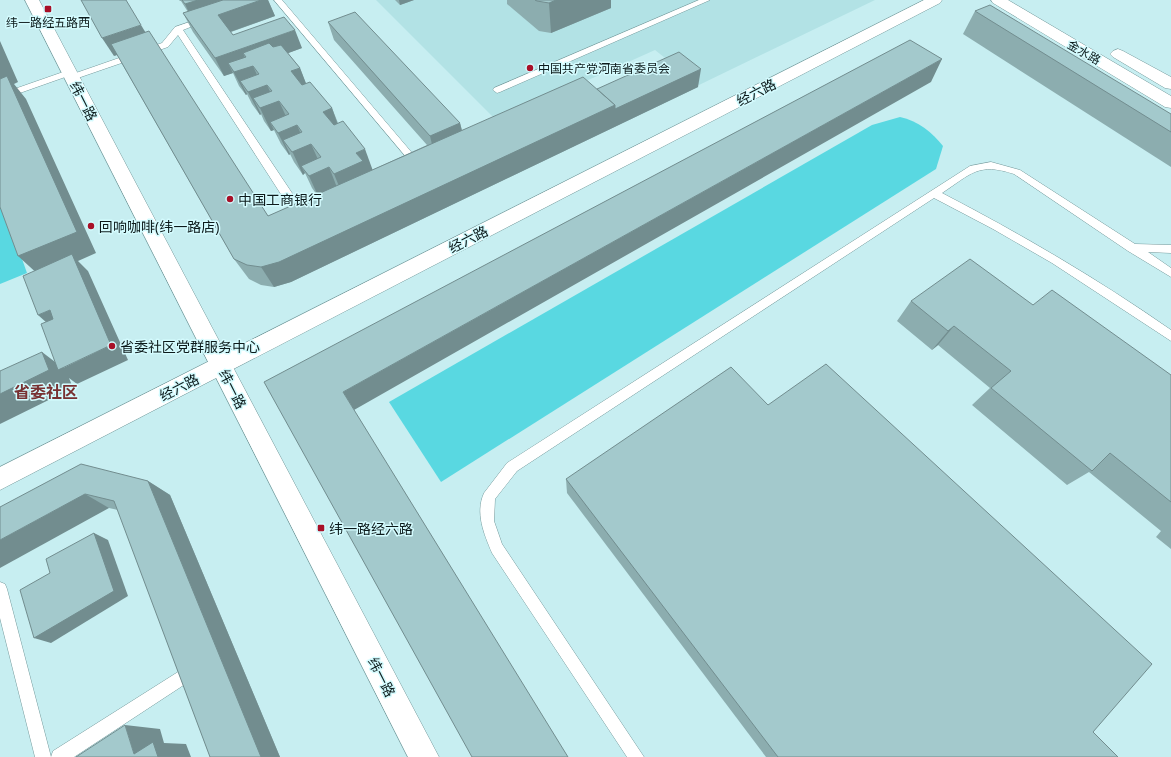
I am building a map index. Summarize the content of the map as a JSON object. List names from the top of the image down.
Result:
{
  "streets": {
    "street": ["金水路", "经六路", "纬一路"]
  },
  "crossings": [
    ["经六路", "纬一路"]
  ],
  "districts": ["省委社区"],
  "places": {
    "transit": ["纬一路经五路西", "纬一路经六路"],
    "other": [
      "中国共产党河南省委员会",
      "中国工商银行",
      "回响咖啡(纬一路店)",
      "省委社区党群服务中心"
    ]
  }
}
